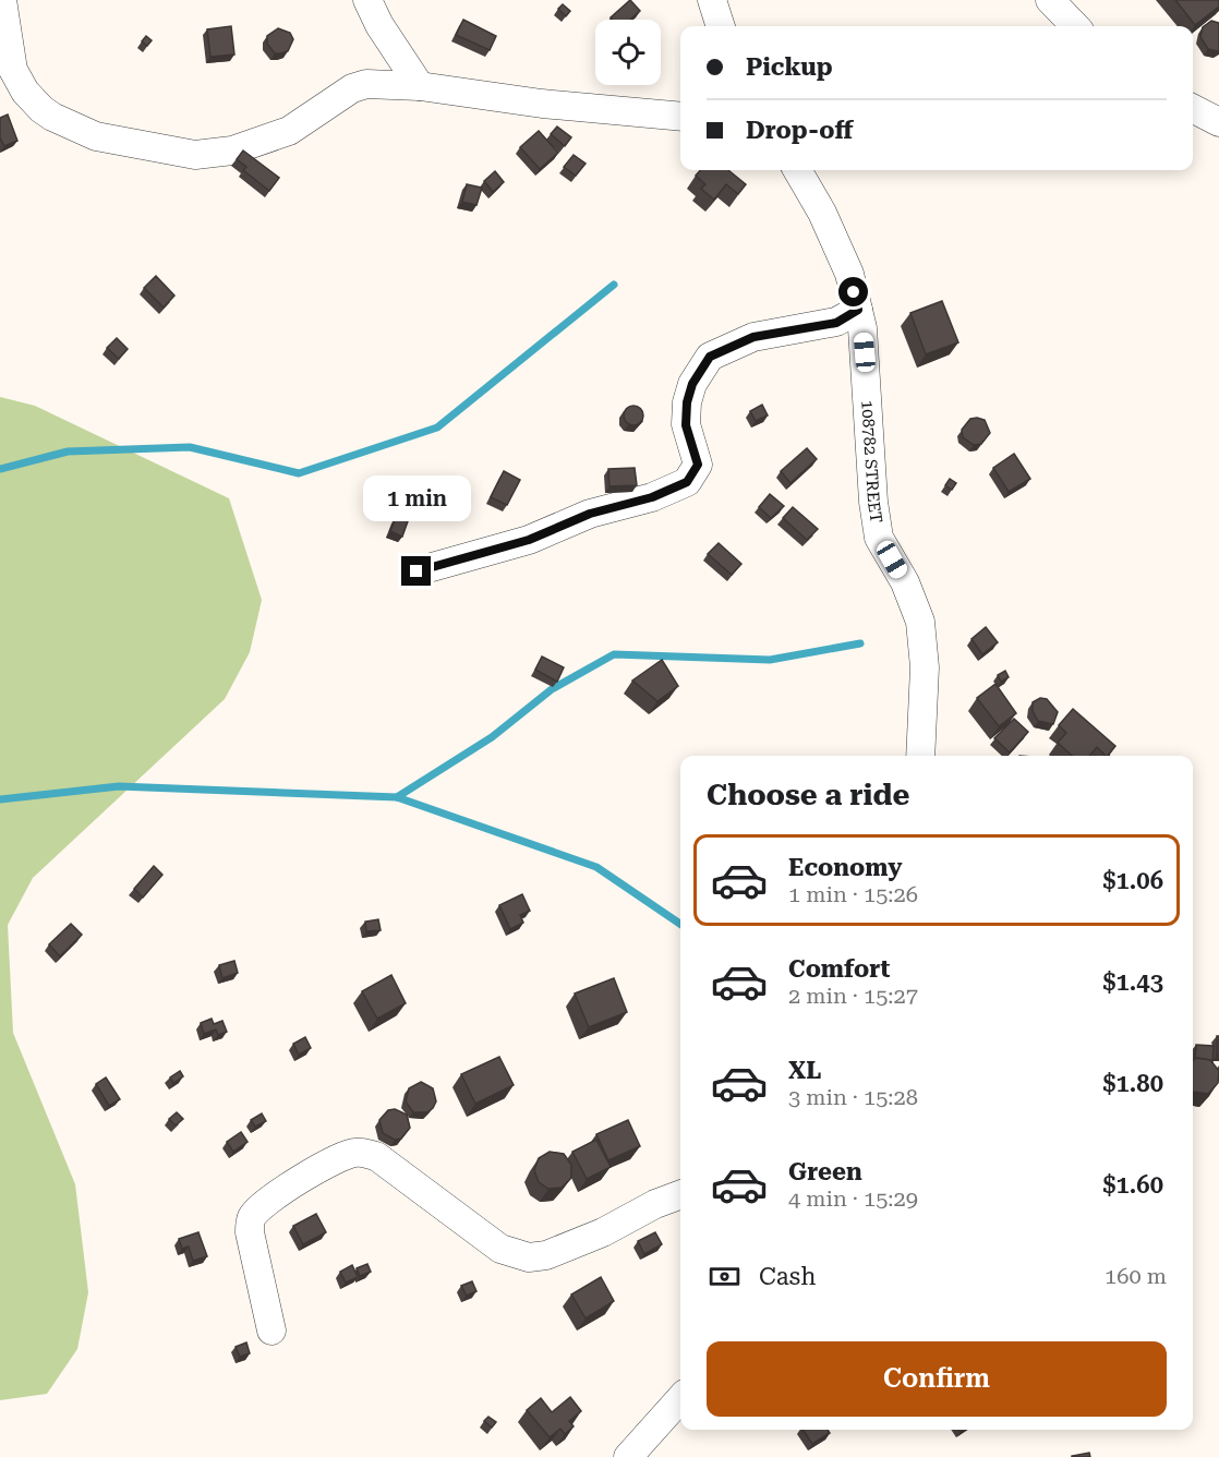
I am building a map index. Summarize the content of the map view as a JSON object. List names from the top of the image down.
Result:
{
  "streets": {
    "street": ["108782 STREET"]
  },
  "page": {
    "banner": ["Pickup", "Drop-off"],
    "bubble": "1 min",
    "heading": "Choose a ride",
    "list": [
      {
        "name": "Economy",
        "note": "1 min · 15:26",
        "value": "$1.06"
      },
      {
        "name": "Comfort",
        "note": "2 min · 15:27",
        "value": "$1.43"
      },
      {
        "name": "XL",
        "note": "3 min · 15:28",
        "value": "$1.80"
      },
      {
        "name": "Green",
        "note": "4 min · 15:29",
        "value": "$1.60"
      }
    ],
    "pay": ["Cash", "160 m"],
    "buttons": "Confirm"
  }
}
